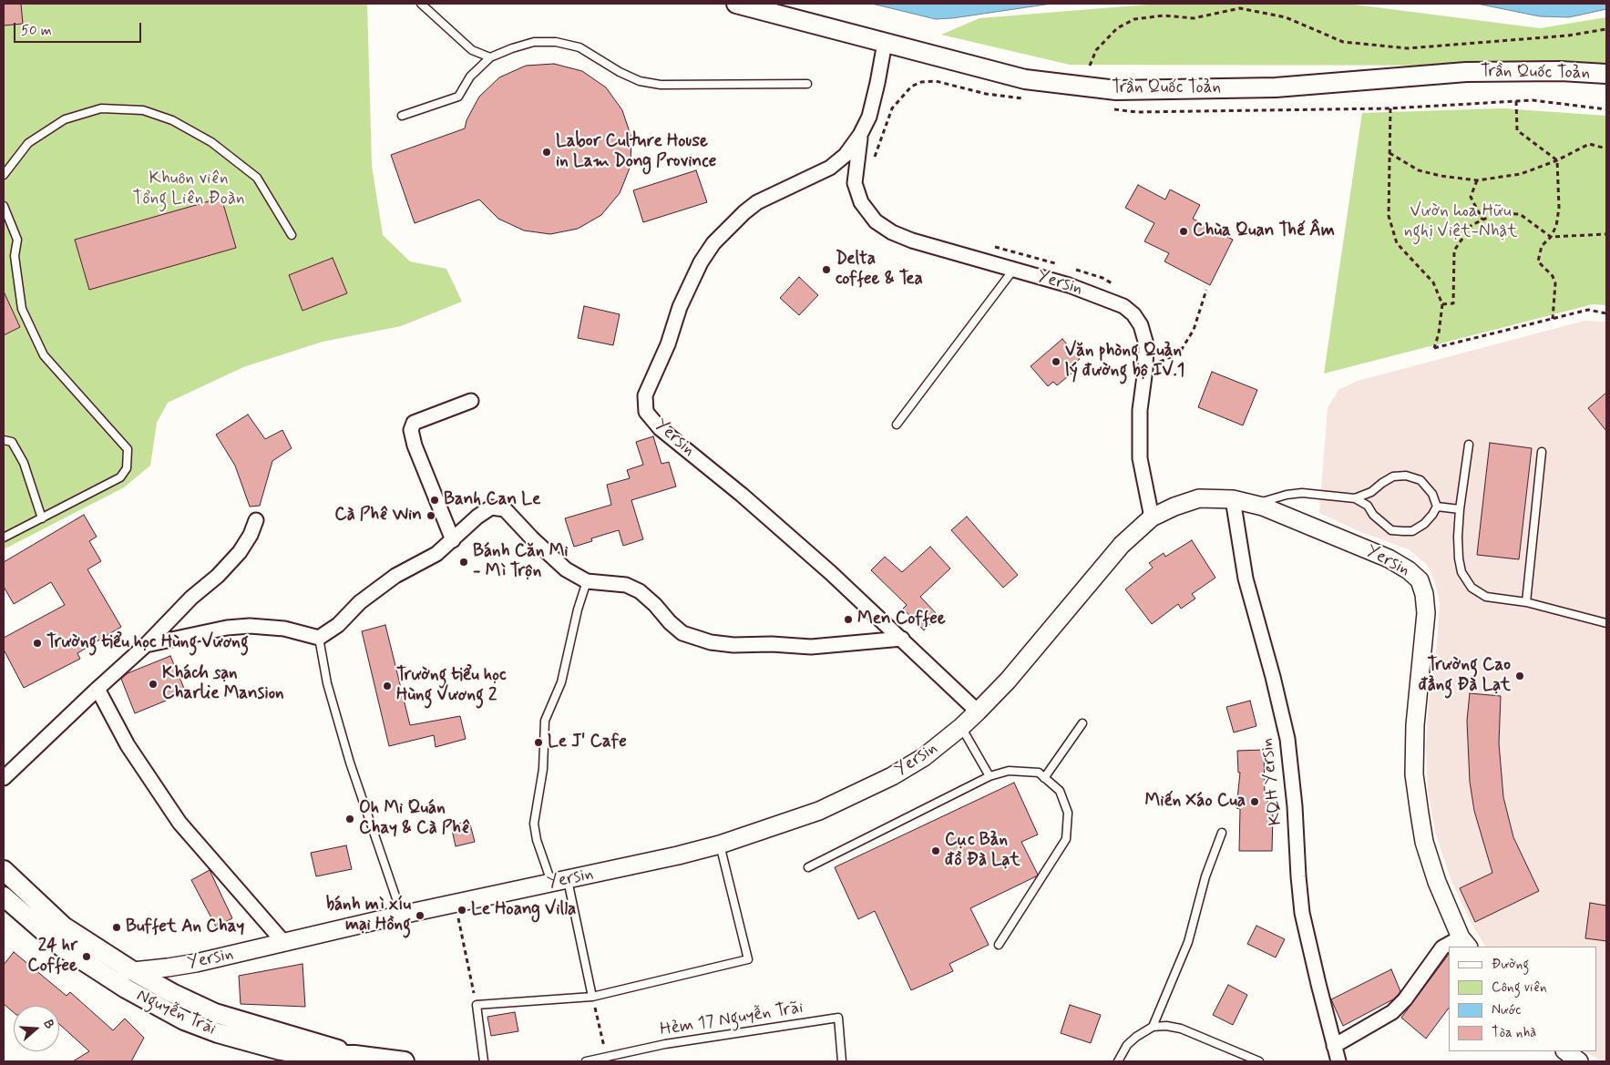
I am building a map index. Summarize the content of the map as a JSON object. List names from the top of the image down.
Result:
{
  "streets": {
    "main road": ["Trần Quốc Toản", "Yersin", "Nguyễn Trãi"],
    "street": ["KQH Yersin"],
    "lane": ["Hẻm 17 Nguyễn Trãi"]
  },
  "crossings": [
    ["Trần Quốc Toản", "Yersin"],
    ["Yersin", "KQH Yersin"],
    ["Yersin", "Nguyễn Trãi"]
  ],
  "parks": ["Khuôn viên Tổng Liên Đoàn", "Vườn hoa Hữu nghị Việt-Nhật"],
  "places": [
    "Labor Culture House in Lam Dong Province",
    "Chùa Quan Thế Âm",
    "Delta coffee & Tea",
    "Văn phòng Quản lý đường bộ IV.1",
    "Banh Can Le",
    "Cà Phê Win",
    "Bánh Căn Mi - Mì Trộn",
    "Men Coffee",
    "Trường tiểu học Hùng Vương",
    "Trường Cao đẳng Đà Lạt",
    "Khách sạn Charlie Mansion",
    "Trường tiểu học Hùng Vương 2",
    "Le J' Cafe",
    "Miến Xáo Cua",
    "Oh Mi Quán Chay & Cà Phê",
    "Cục Bản đồ Đà Lạt",
    "Le Hoang Villa",
    "bánh mì xíu mại Hồng",
    "Buffet An Chay",
    "24 hr Coffee"
  ],
  "legend": [
    "Đường",
    "Công viên",
    "Nước",
    "Tòa nhà"
  ],
  "scale_bar": "50 m",
  "north": "right"
}
